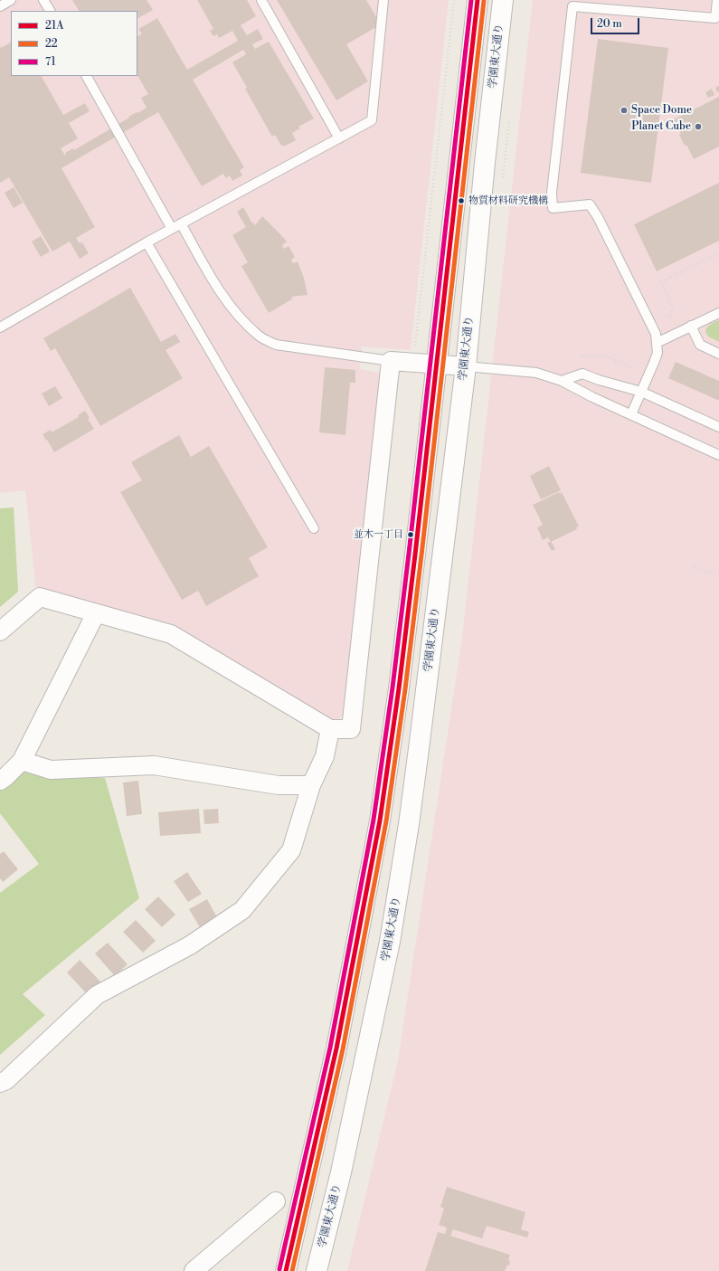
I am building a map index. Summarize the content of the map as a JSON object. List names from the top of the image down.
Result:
{
  "streets": {
    "main road": ["学園東大通り"]
  },
  "places": [
    "Space Dome",
    "Planet Cube",
    "物質材料研究機構",
    "並木一丁目"
  ],
  "lines": ["transit line 21A", "transit line 71", "transit line 22"],
  "legend": ["21A", "22", "71"],
  "scale_bar": "20 m"
}
